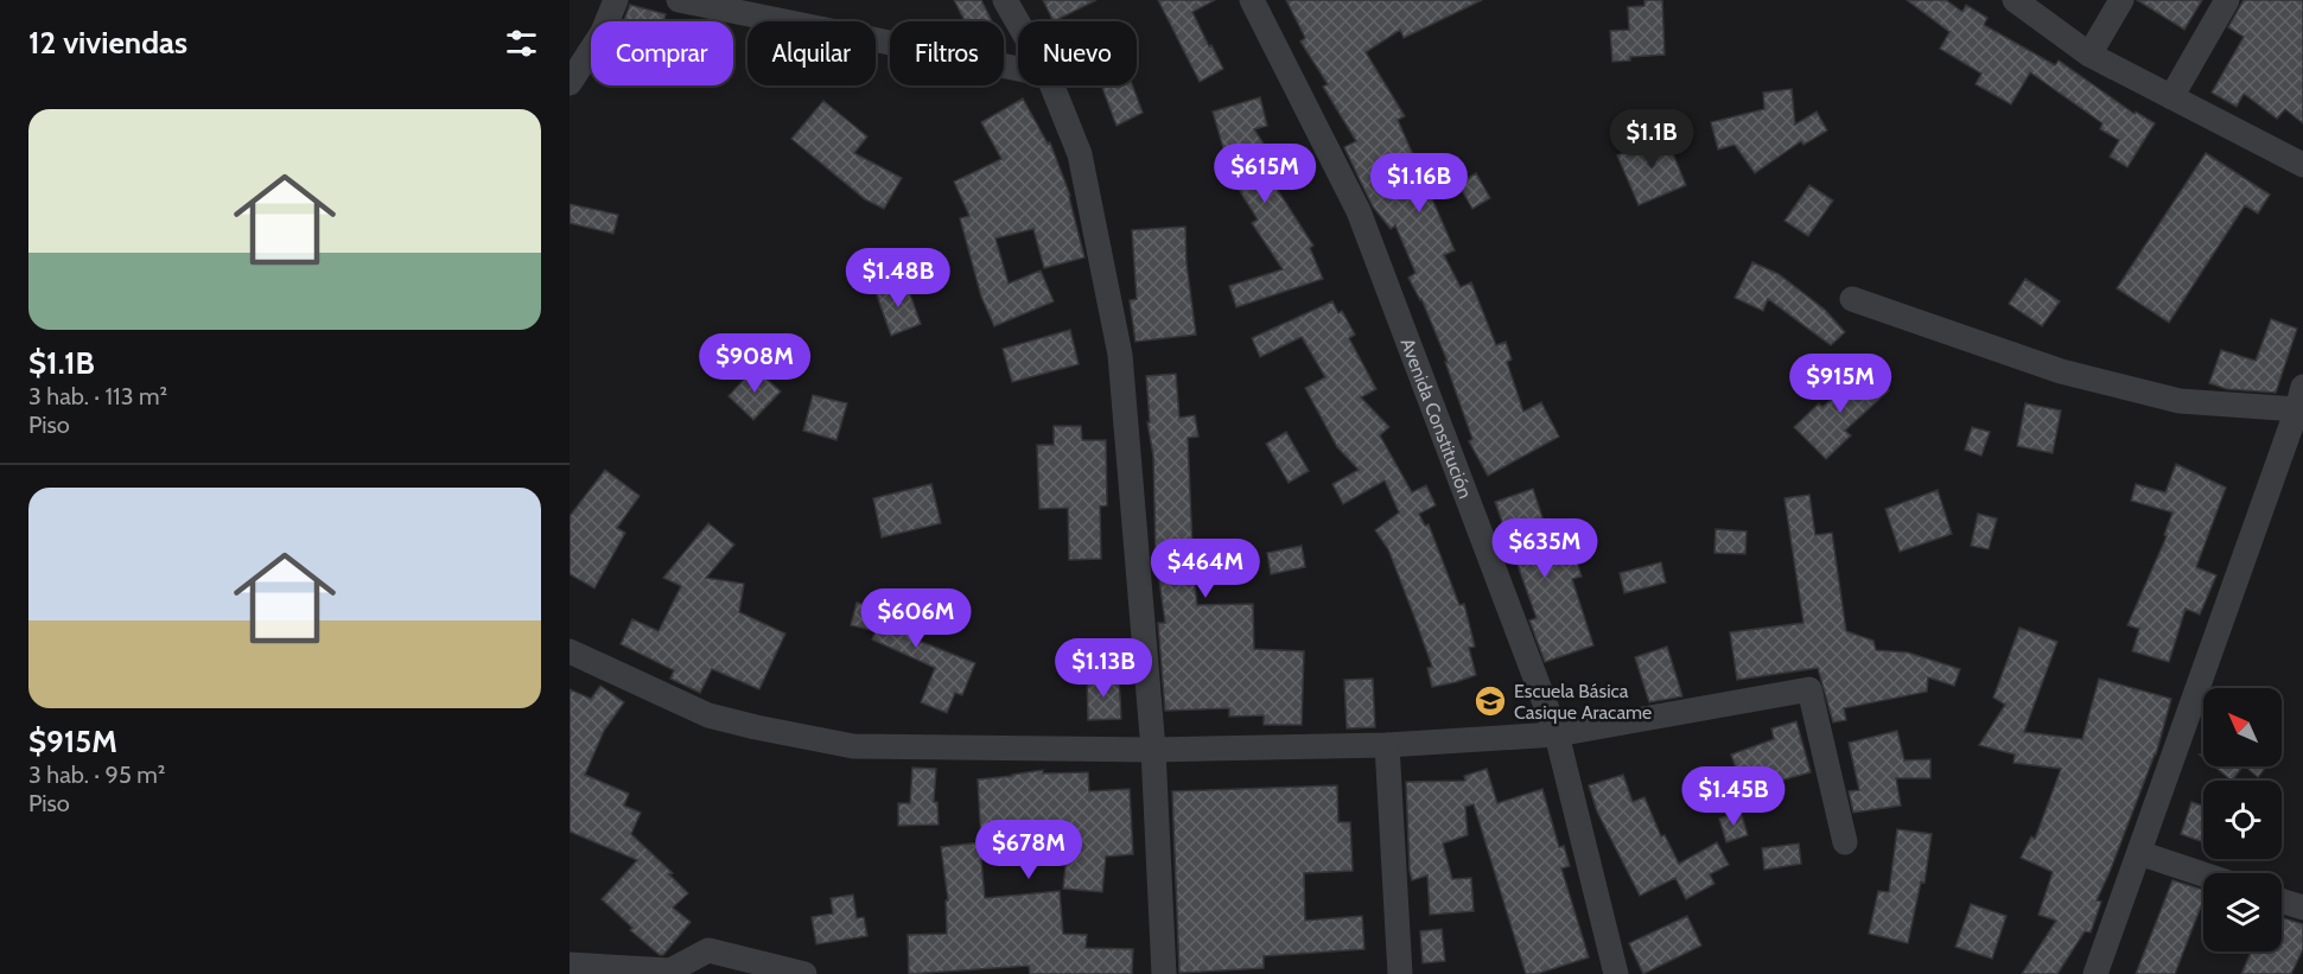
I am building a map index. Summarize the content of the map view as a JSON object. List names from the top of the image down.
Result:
{
  "streets": {
    "street": ["Avenida Constitución"]
  },
  "places": {
    "school or university": ["Escuela Básica Casique Aracame"]
  },
  "north": "top left",
  "page": {
    "heading": "12 viviendas",
    "chip": [
      "Comprar",
      "Alquilar",
      "Filtros",
      "Nuevo"
    ],
    "list": [
      {
        "name": "$1.1B",
        "note": "3 hab. · 113 m² · Piso"
      },
      {
        "name": "$915M",
        "note": "3 hab. · 95 m² · Piso"
      }
    ],
    "price": [
      "$1.1B",
      "$615M",
      "$1.16B",
      "$1.48B",
      "$908M",
      "$915M",
      "$635M",
      "$464M",
      "$606M",
      "$1.13B",
      "$1.45B",
      "$678M"
    ]
  }
}
